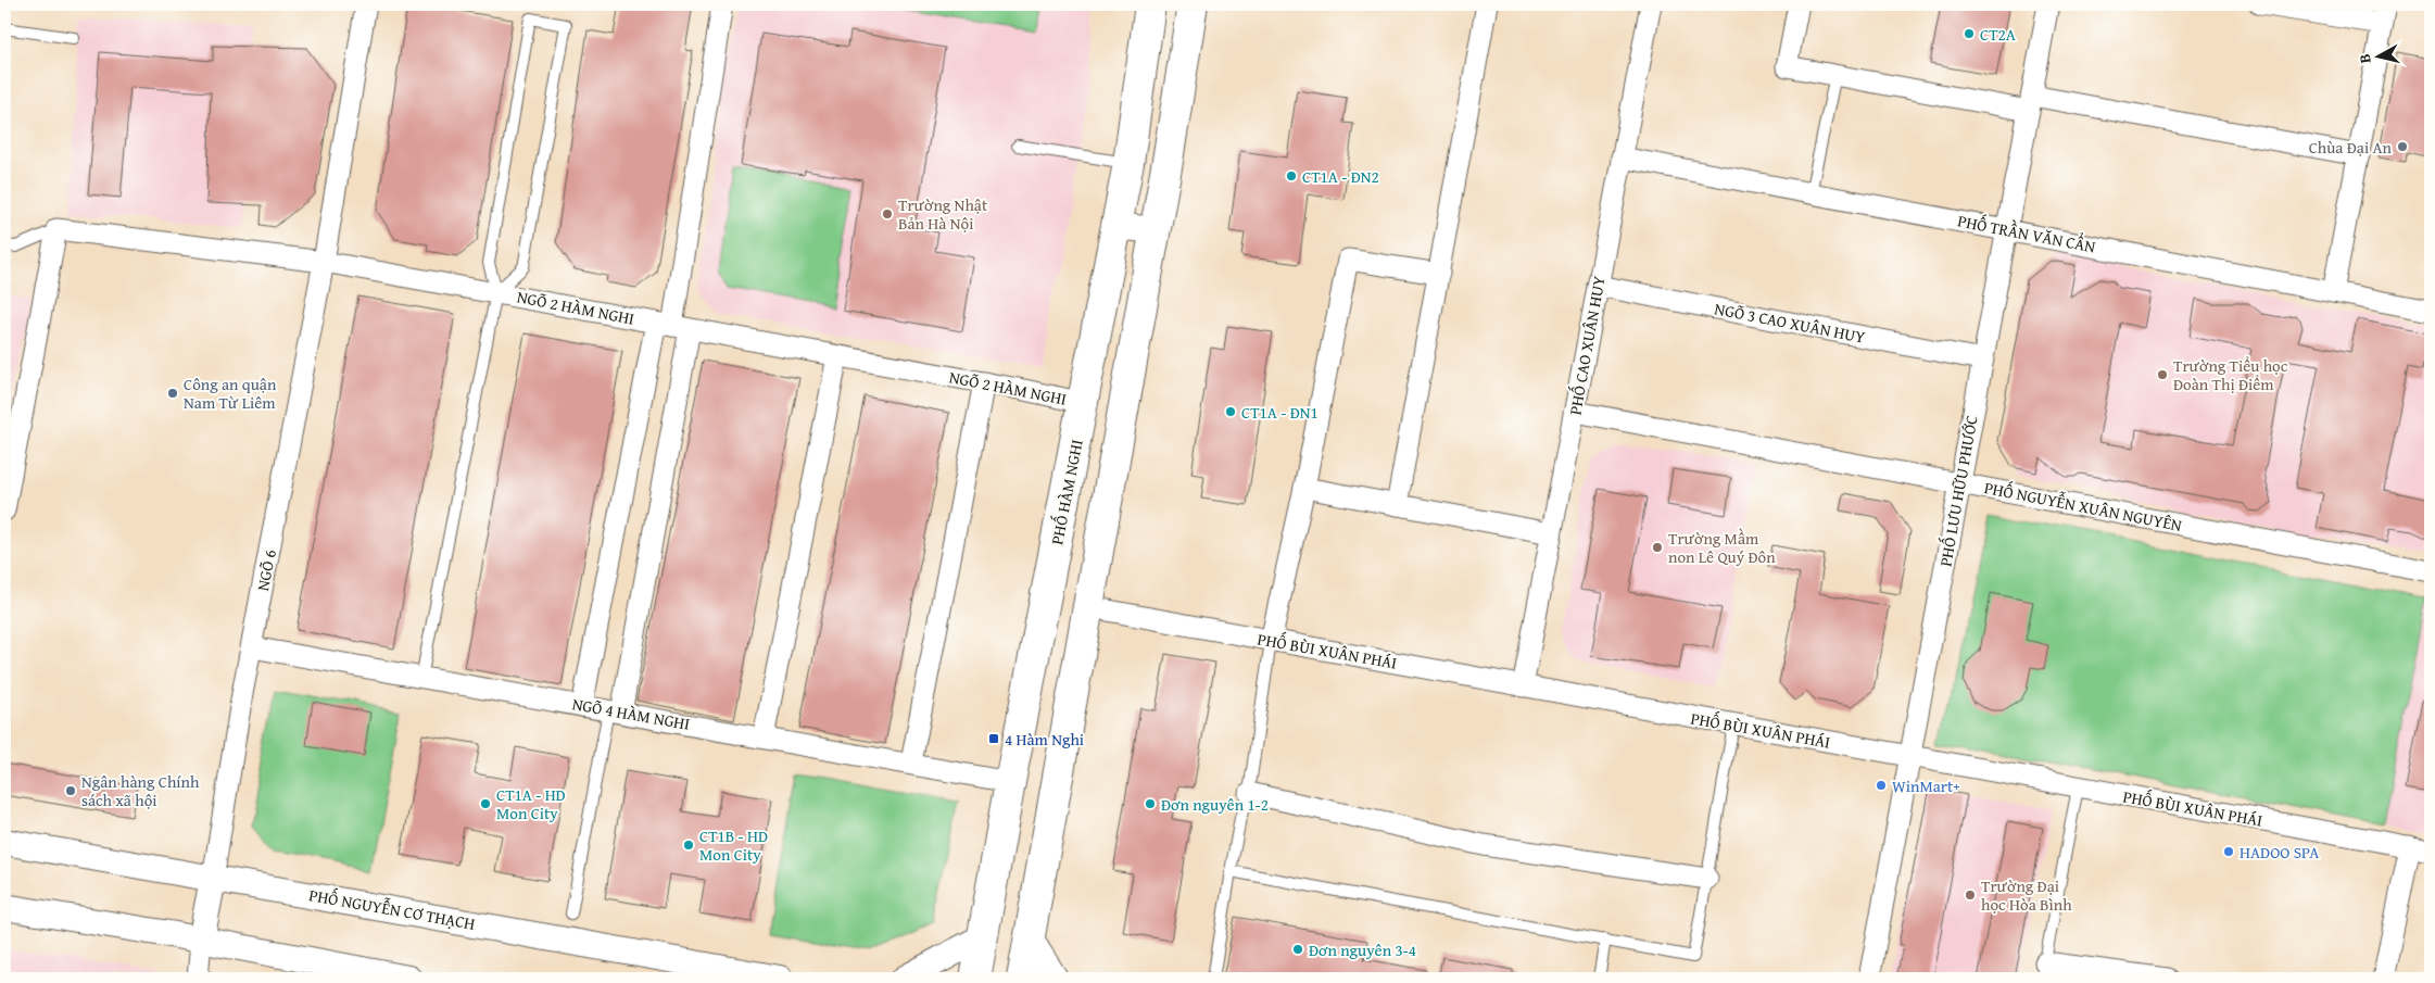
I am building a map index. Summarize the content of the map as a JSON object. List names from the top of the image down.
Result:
{
  "streets": {
    "main road": ["PHỐ HÀM NGHI"],
    "street": [
      "PHỐ TRẦN VĂN CẨN",
      "NGÕ 2 HÀM NGHI",
      "NGÕ 3 CAO XUÂN HUY",
      "PHỐ CAO XUÂN HUY",
      "PHỐ LƯU HỮU PHƯỚC",
      "PHỐ NGUYỄN XUÂN NGUYÊN",
      "NGÕ 6",
      "PHỐ BÙI XUÂN PHÁI",
      "NGÕ 4 HÀM NGHI",
      "PHỐ NGUYỄN CƠ THẠCH"
    ]
  },
  "crossings": [
    ["PHỐ TRẦN VĂN CẨN", "PHỐ CAO XUÂN HUY"],
    ["PHỐ TRẦN VĂN CẨN", "PHỐ LƯU HỮU PHƯỚC"],
    ["NGÕ 2 HÀM NGHI", "PHỐ HÀM NGHI"],
    ["NGÕ 2 HÀM NGHI", "NGÕ 6"],
    ["NGÕ 3 CAO XUÂN HUY", "PHỐ CAO XUÂN HUY"],
    ["NGÕ 3 CAO XUÂN HUY", "PHỐ LƯU HỮU PHƯỚC"],
    ["PHỐ CAO XUÂN HUY", "PHỐ NGUYỄN XUÂN NGUYÊN"],
    ["PHỐ CAO XUÂN HUY", "PHỐ BÙI XUÂN PHÁI"],
    ["PHỐ LƯU HỮU PHƯỚC", "PHỐ NGUYỄN XUÂN NGUYÊN"],
    ["PHỐ LƯU HỮU PHƯỚC", "PHỐ BÙI XUÂN PHÁI"],
    ["PHỐ HÀM NGHI", "NGÕ 4 HÀM NGHI"],
    ["NGÕ 6", "NGÕ 4 HÀM NGHI"],
    ["NGÕ 6", "PHỐ NGUYỄN CƠ THẠCH"]
  ],
  "places": {
    "other": [
      "CT2A",
      "Chùa Đại An",
      "CT1A - ĐN2",
      "Trường Nhật Bản Hà Nội",
      "Trường Tiểu học Đoàn Thị Điểm",
      "Công an quận Nam Từ Liêm",
      "CT1A - ĐN1",
      "Trường Mầm non Lê Quý Đôn",
      "WinMart+",
      "Ngân hàng Chính sách xã hội",
      "CT1A - HD Mon City",
      "Đơn nguyên 1-2",
      "CT1B - HD Mon City",
      "HADOO SPA",
      "Trường Đại học Hòa Bình",
      "Đơn nguyên 3-4"
    ],
    "transit": ["4 Hàm Nghi"]
  },
  "north": "left"
}
